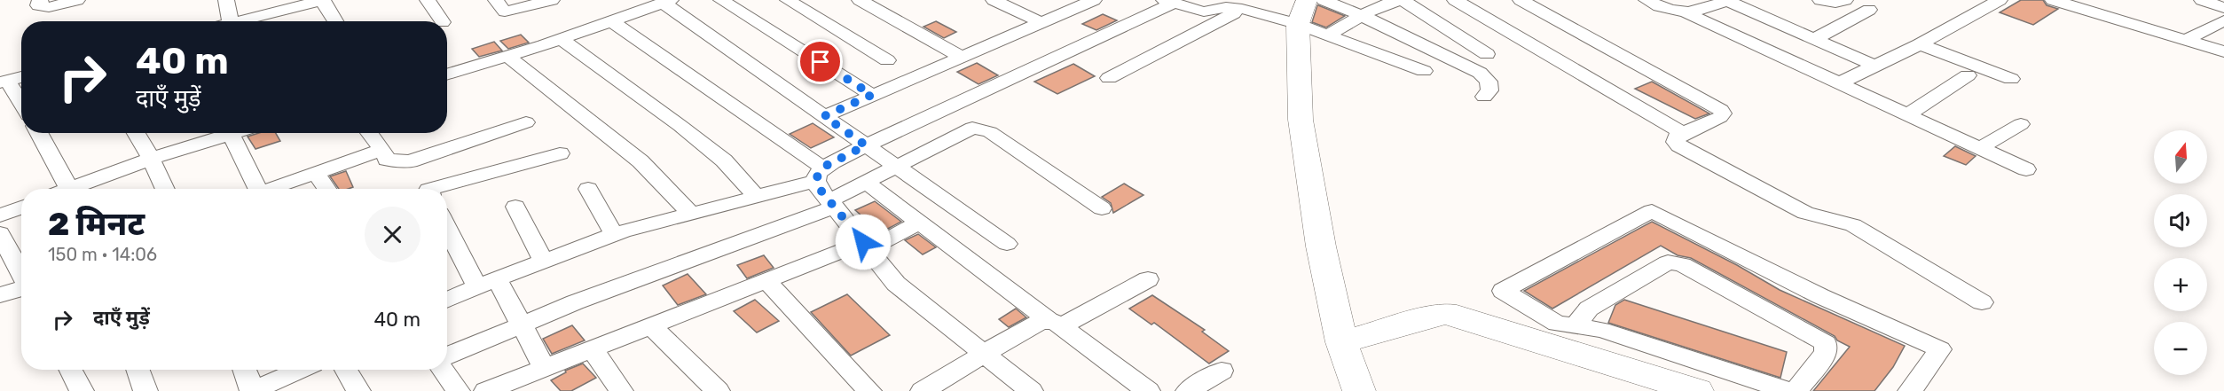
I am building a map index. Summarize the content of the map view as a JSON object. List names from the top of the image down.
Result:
{
  "north": "top",
  "page": {
    "turn": ["40 m", "दाएँ मुड़ें"],
    "map_buttons": ["+", "−"],
    "heading": ["2 मिनट", "150 m · 14:06"],
    "list": [
      {
        "name": "दाएँ मुड़ें",
        "value": "40 m"
      }
    ]
  }
}
